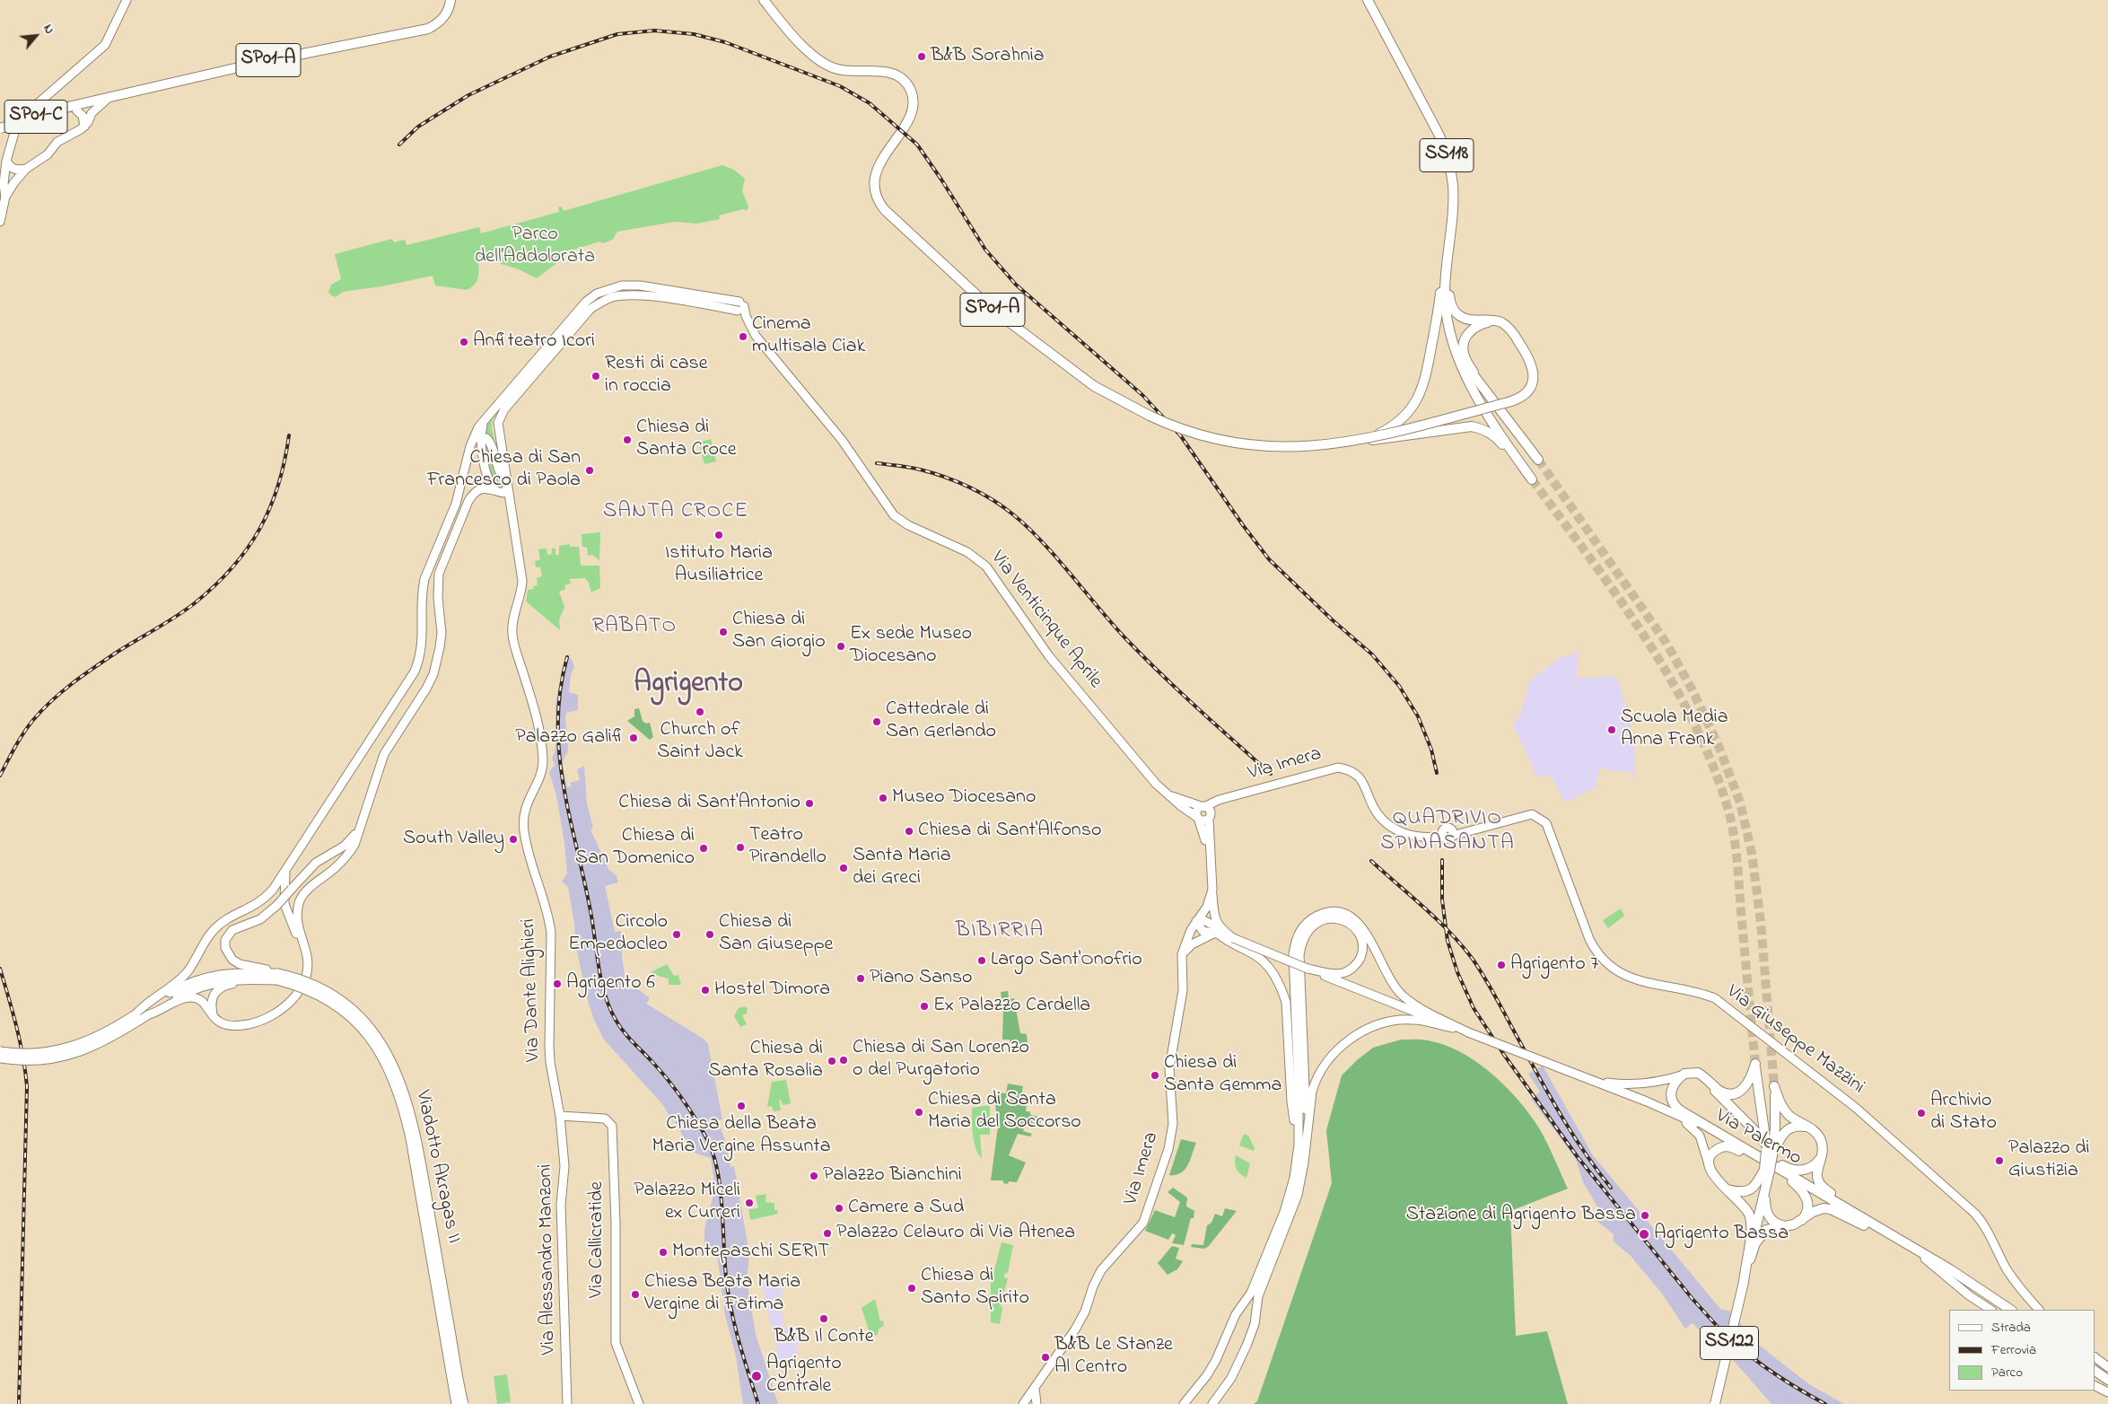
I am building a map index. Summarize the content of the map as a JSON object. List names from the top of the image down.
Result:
{
  "streets": {
    "main road": [
      "SP01-A",
      "SP01-C",
      "SS118",
      "Via Venticinque Aprile",
      "Via Imera",
      "Via Dante Alighieri",
      "Via Giuseppe Mazzini",
      "Via Palermo",
      "Viadotto Akragas II",
      "Via Callicratide",
      "Via Alessandro Manzoni",
      "SS122"
    ]
  },
  "crossings": [
    ["SP01-A", "SP01-C"],
    ["Via Venticinque Aprile", "Via Imera"],
    ["Via Imera", "Via Giuseppe Mazzini"],
    ["Via Dante Alighieri", "Via Callicratide"],
    ["Via Dante Alighieri", "Via Alessandro Manzoni"],
    ["Via Callicratide", "Via Alessandro Manzoni"]
  ],
  "districts": [
    "SANTA CROCE",
    "RABATO",
    "Agrigento",
    "QUADRIVIO SPINASANTA",
    "BIBIRRIA"
  ],
  "parks": ["Parco dell’Addolorata"],
  "places": [
    "B&B Sorahnia",
    "Cinema multisala Ciak",
    "Anfiteatro Icori",
    "Resti di case in roccia",
    "Chiesa di Santa Croce",
    "Chiesa di San Francesco di Paola",
    "Istituto Maria Ausiliatrice",
    "Chiesa di San Giorgio",
    "Ex sede Museo Diocesano",
    "Church of Saint Jack",
    "Cattedrale di San Gerlando",
    "Scuola Media Anna Frank",
    "Palazzo Galifi",
    "Museo Diocesano",
    "Chiesa di Sant'Antonio",
    "Chiesa di Sant'Alfonso",
    "South Valley",
    "Teatro Pirandello",
    "Chiesa di San Domenico",
    "Santa Maria dei Greci",
    "Circolo Empedocleo",
    "Chiesa di San Giuseppe",
    "Largo Sant'Onofrio",
    "Agrigento 7",
    "Piano Sanso",
    "Agrigento 6",
    "Hostel Dimora",
    "Ex Palazzo Cardella",
    "Chiesa di San Lorenzo o del Purgatorio",
    "Chiesa di Santa Rosalia",
    "Chiesa di Santa Gemma",
    "Chiesa della Beata Maria Vergine Assunta",
    "Chiesa di Santa Maria del Soccorso",
    "Archivio di Stato",
    "Palazzo di Giustizia",
    "Palazzo Bianchini",
    "Palazzo Miceli ex Curreri",
    "Camere a Sud",
    "Stazione di Agrigento Bassa",
    "Palazzo Celauro di Via Atenea",
    "Agrigento Bassa",
    "Montepaschi SERIT",
    "Chiesa di Santo Spirito",
    "Chiesa Beata Maria Vergine di Fatima",
    "B&B Il Conte",
    "B&B Le Stanze Al Centro",
    "Agrigento Centrale"
  ],
  "legend": ["Strada", "Ferrovia", "Parco"],
  "north": "top right"
}
